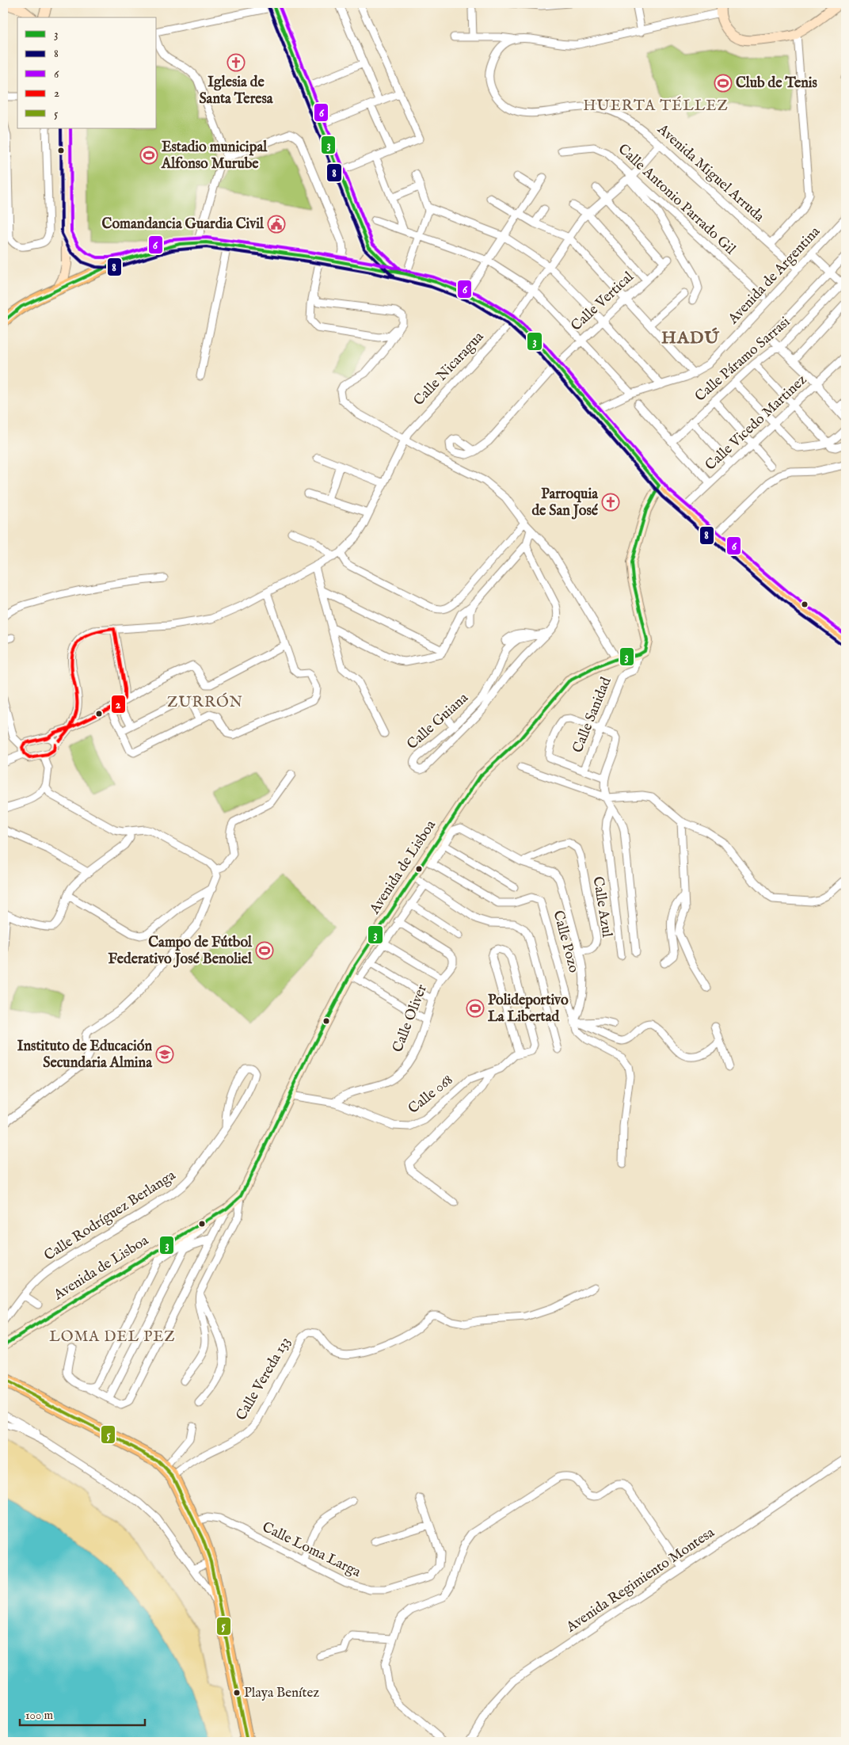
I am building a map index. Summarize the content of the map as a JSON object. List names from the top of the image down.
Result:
{
  "streets": {
    "street": [
      "Avenida Miguel Arruda",
      "Calle Antonio Parrado Gil",
      "Avenida de Argentina",
      "Calle Vertical",
      "Calle Páramo Sarrasi",
      "Calle Nicaragua",
      "Calle Vicedo Martinez",
      "Calle Sanidad",
      "Calle Guiana",
      "Avenida de Lisboa",
      "Calle Azul",
      "Calle Pozo",
      "Calle Oliver",
      "Calle 068",
      "Calle Rodríguez Berlanga",
      "Calle Vereda 133",
      "Calle Loma Larga",
      "Avenida Regimiento Montesa"
    ]
  },
  "crossings": [
    ["Avenida Miguel Arruda", "Avenida de Argentina"],
    ["Avenida Miguel Arruda", "Calle Nicaragua"],
    ["Calle Antonio Parrado Gil", "Calle Nicaragua"],
    ["Calle Vertical", "Calle Nicaragua"],
    ["Calle Sanidad", "Avenida de Lisboa"],
    ["Avenida de Lisboa", "Calle Pozo"],
    ["Avenida de Lisboa", "Calle 068"],
    ["Calle Oliver", "Calle 068"]
  ],
  "districts": [
    "HUERTA TÉLLEZ",
    "HADÚ",
    "ZURRÓN",
    "LOMA DEL PEZ"
  ],
  "places": {
    "church": ["Iglesia de Santa Teresa", "Parroquia de San José"],
    "sports": [
      "Club de Tenis",
      "Estadio municipal Alfonso Murube",
      "Campo de Fútbol Federativo José Benoliel",
      "Polideportivo La Libertad"
    ],
    "public building": ["Comandancia Guardia Civil"],
    "school or university": ["Instituto de Educación Secundaria Almina"],
    "other": ["Playa Benítez"]
  },
  "lines": [
    "transit line 3",
    "transit line 6",
    "transit line 8",
    "transit line 2",
    "transit line 5"
  ],
  "legend": [
    "3",
    "8",
    "6",
    "2",
    "5"
  ],
  "scale_bar": "100 m"
}
